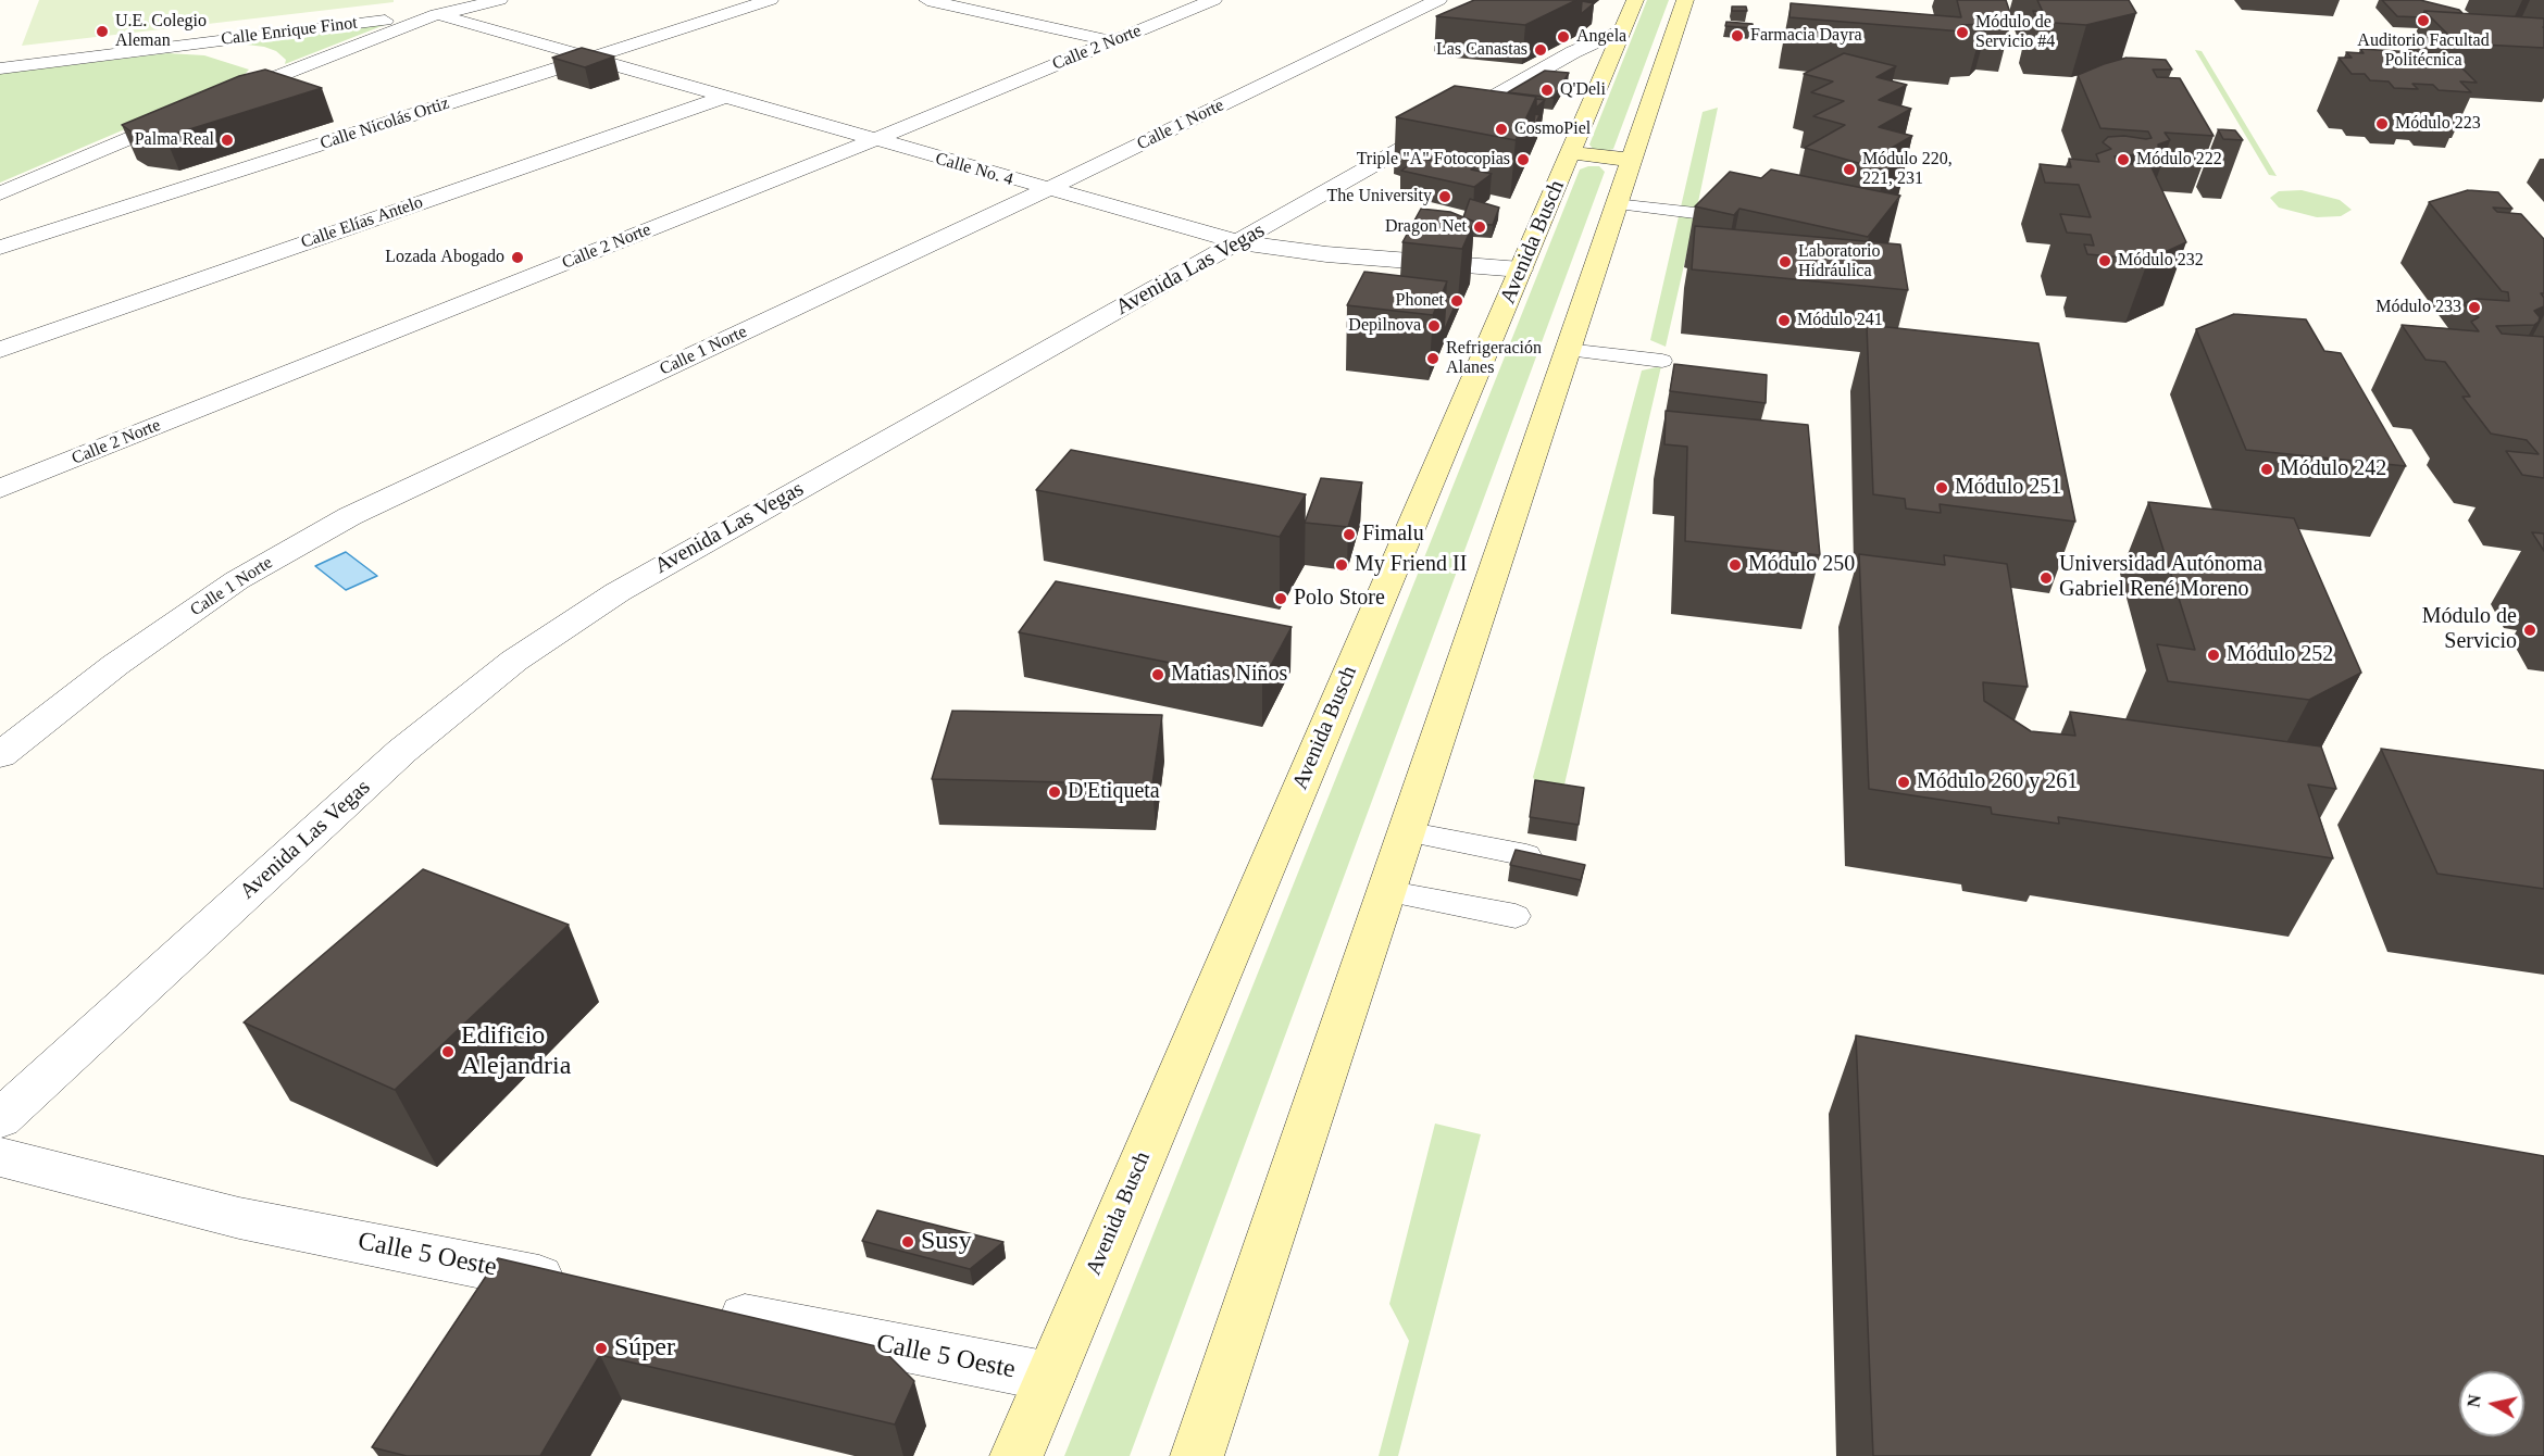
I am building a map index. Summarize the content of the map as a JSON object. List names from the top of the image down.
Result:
{
  "streets": {
    "main road": ["Avenida Busch"],
    "street": [
      "Calle Enrique Finot",
      "Calle 2 Norte",
      "Calle Nicolás Ortiz",
      "Calle 1 Norte",
      "Calle No. 4",
      "Calle Elías Antelo",
      "Avenida Las Vegas",
      "Calle 5 Oeste"
    ]
  },
  "crossings": [
    ["Calle Enrique Finot", "Calle No. 4"],
    ["Calle 2 Norte", "Calle No. 4"],
    ["Calle Nicolás Ortiz", "Calle No. 4"],
    ["Calle 1 Norte", "Calle No. 4"],
    ["Calle No. 4", "Calle Elías Antelo"],
    ["Calle No. 4", "Avenida Busch"],
    ["Calle No. 4", "Avenida Las Vegas"],
    ["Avenida Busch", "Avenida Las Vegas"],
    ["Avenida Busch", "Calle 5 Oeste"]
  ],
  "places": [
    "Auditorio Facultad Politécnica",
    "U.E. Colegio Aleman",
    "Módulo de Servicio #4",
    "Farmacia Dayra",
    "Angela",
    "Las Canastas",
    "Q'Deli",
    "Módulo 223",
    "CosmoPiel",
    "Palma Real",
    "Triple \"A\" Fotocopias",
    "Módulo 222",
    "Módulo 220, 221, 231",
    "The University",
    "Dragon Net",
    "Lozada Abogado",
    "Módulo 232",
    "Laboratorio Hidráulica",
    "Phonet",
    "Módulo 233",
    "Módulo 241",
    "Depilnova",
    "Refrigeración Alanes",
    "Módulo 242",
    "Módulo 251",
    "Fimalu",
    "My Friend II",
    "Módulo 250",
    "Universidad Autónoma Gabriel René Moreno",
    "Polo Store",
    "Módulo de Servicio",
    "Módulo 252",
    "Matias Niños",
    "Módulo 260 y 261",
    "D'Etiqueta",
    "Edificio Alejandria",
    "Susy",
    "Súper"
  ],
  "north": "left"
}
